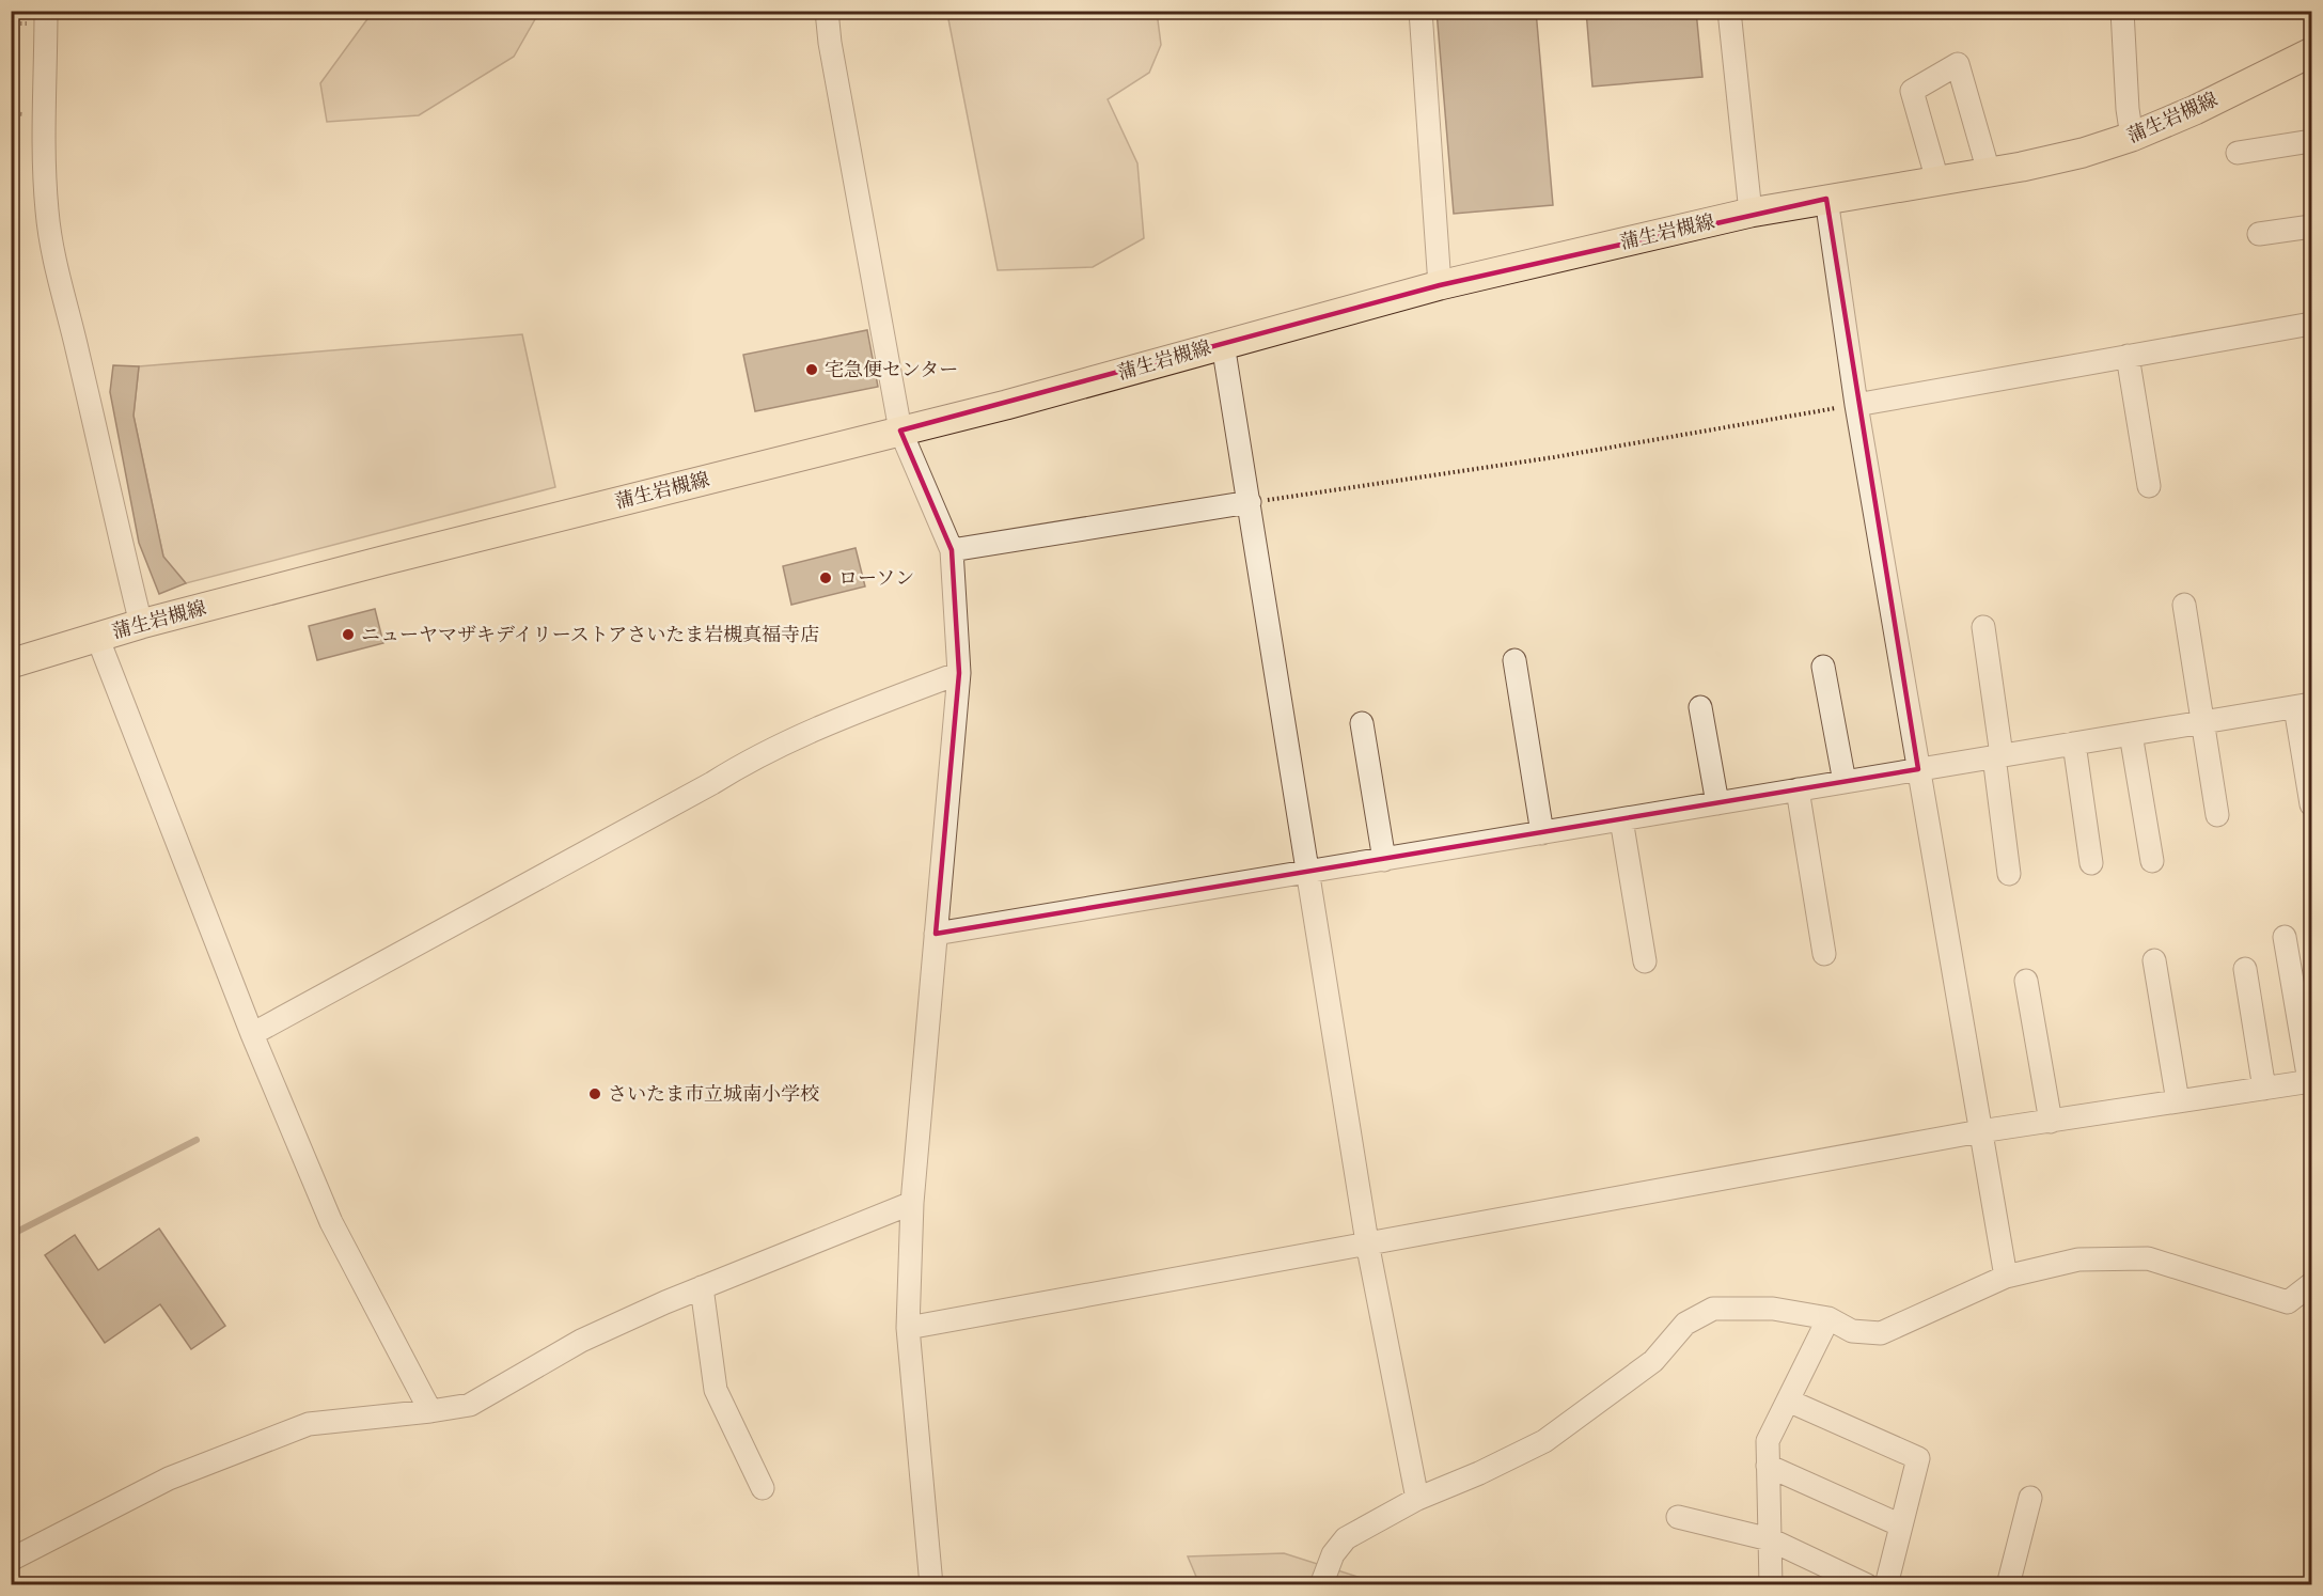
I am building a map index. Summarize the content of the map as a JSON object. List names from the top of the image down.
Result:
{
  "streets": {
    "main road": ["蒲生岩槻線"]
  },
  "places": [
    "宅急便センター",
    "ローソン",
    "ニューヤマザキデイリーストアさいたま岩槻真福寺店",
    "さいたま市立城南小学校"
  ]
}
